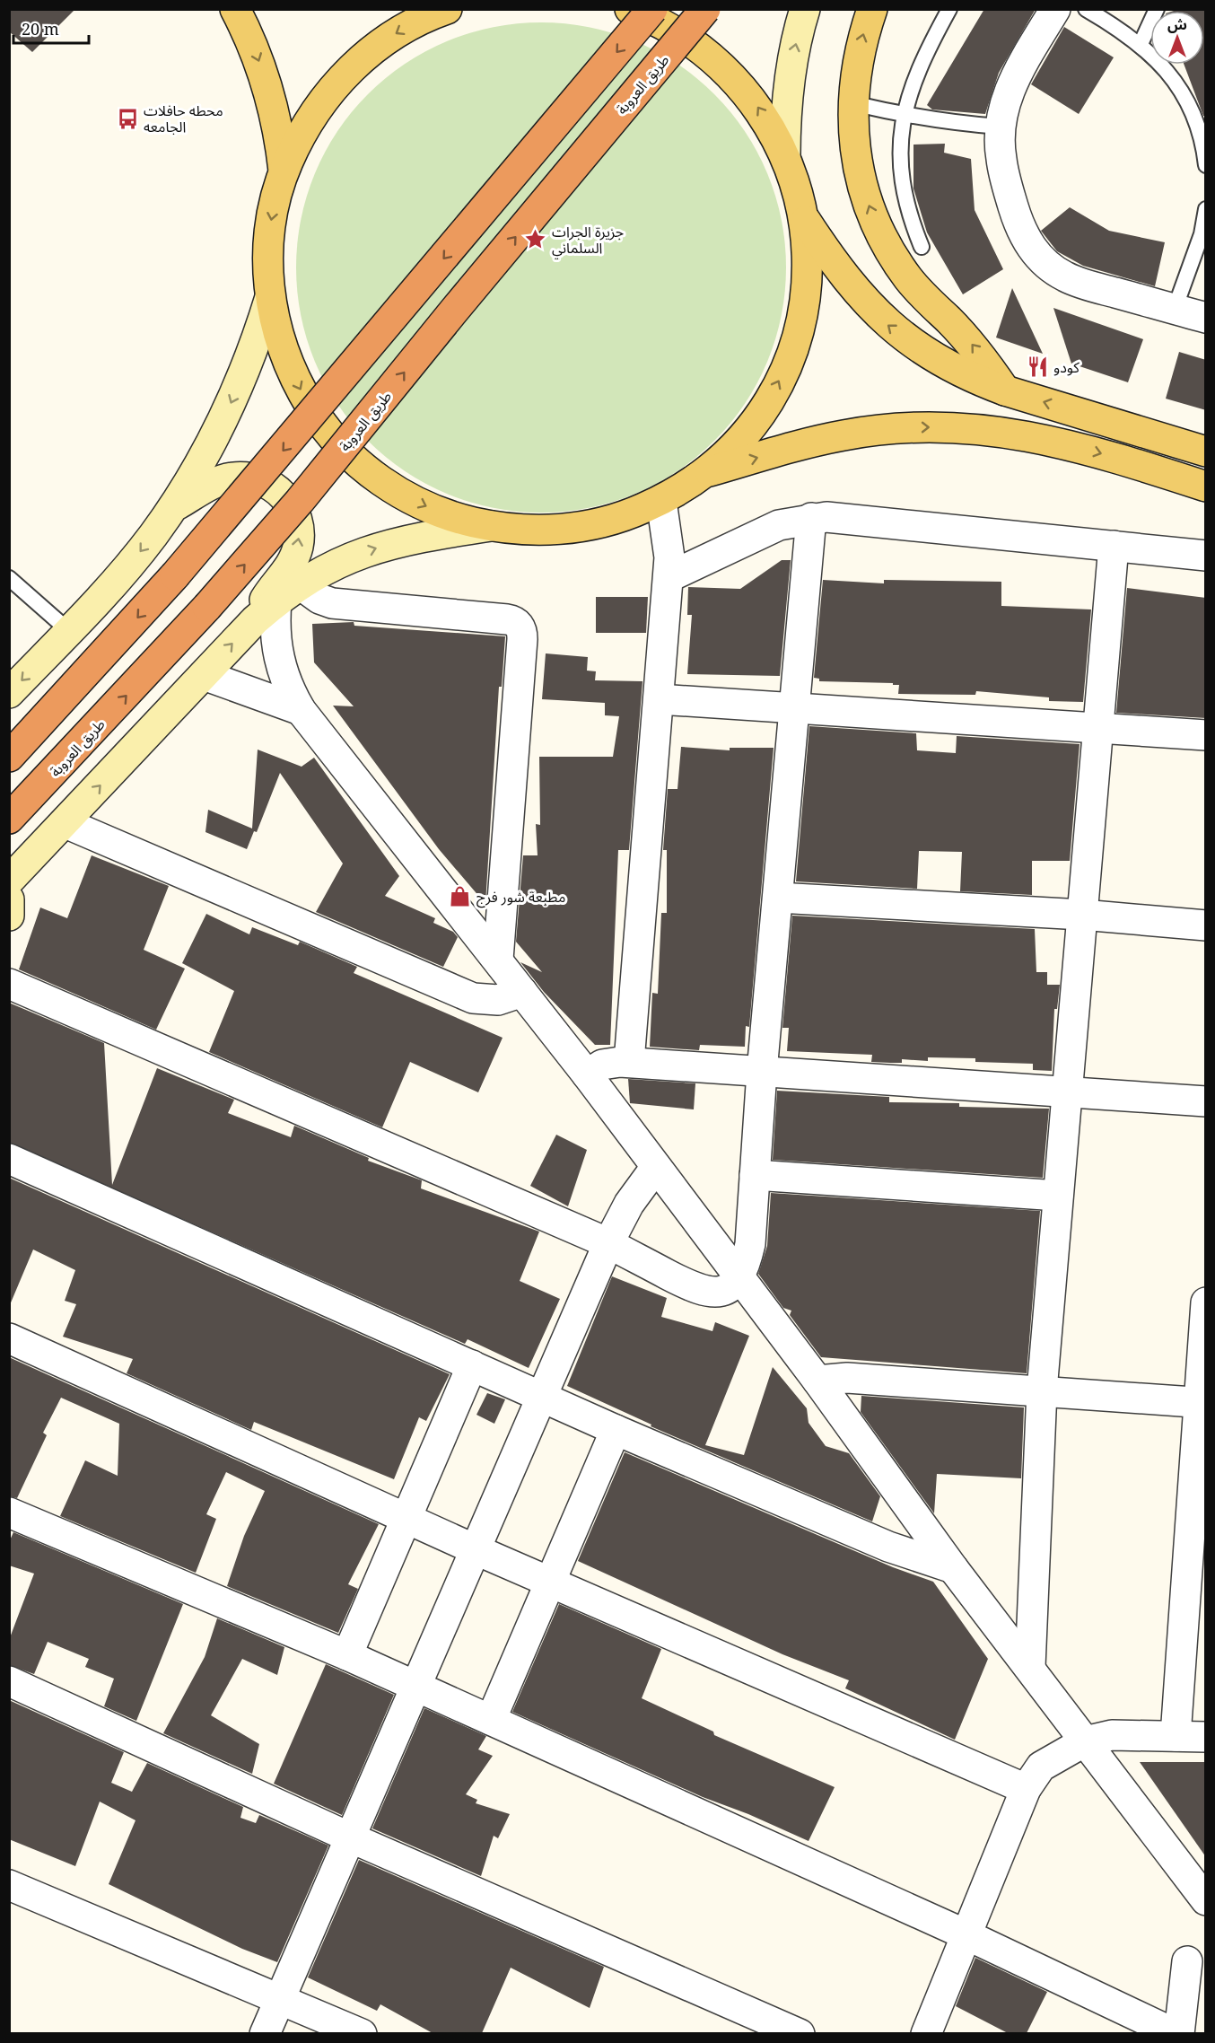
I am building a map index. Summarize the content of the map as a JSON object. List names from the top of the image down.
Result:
{
  "streets": {
    "highway": ["طريق العروبة"]
  },
  "places": {
    "bus stop": ["محطه حافلات الجامعه"],
    "place": ["جزيرة الجرات السلماني"],
    "restaurant": ["كودو"],
    "shop": ["مطبعة شور فرج"]
  },
  "scale_bar": "20 m",
  "north": "top"
}
